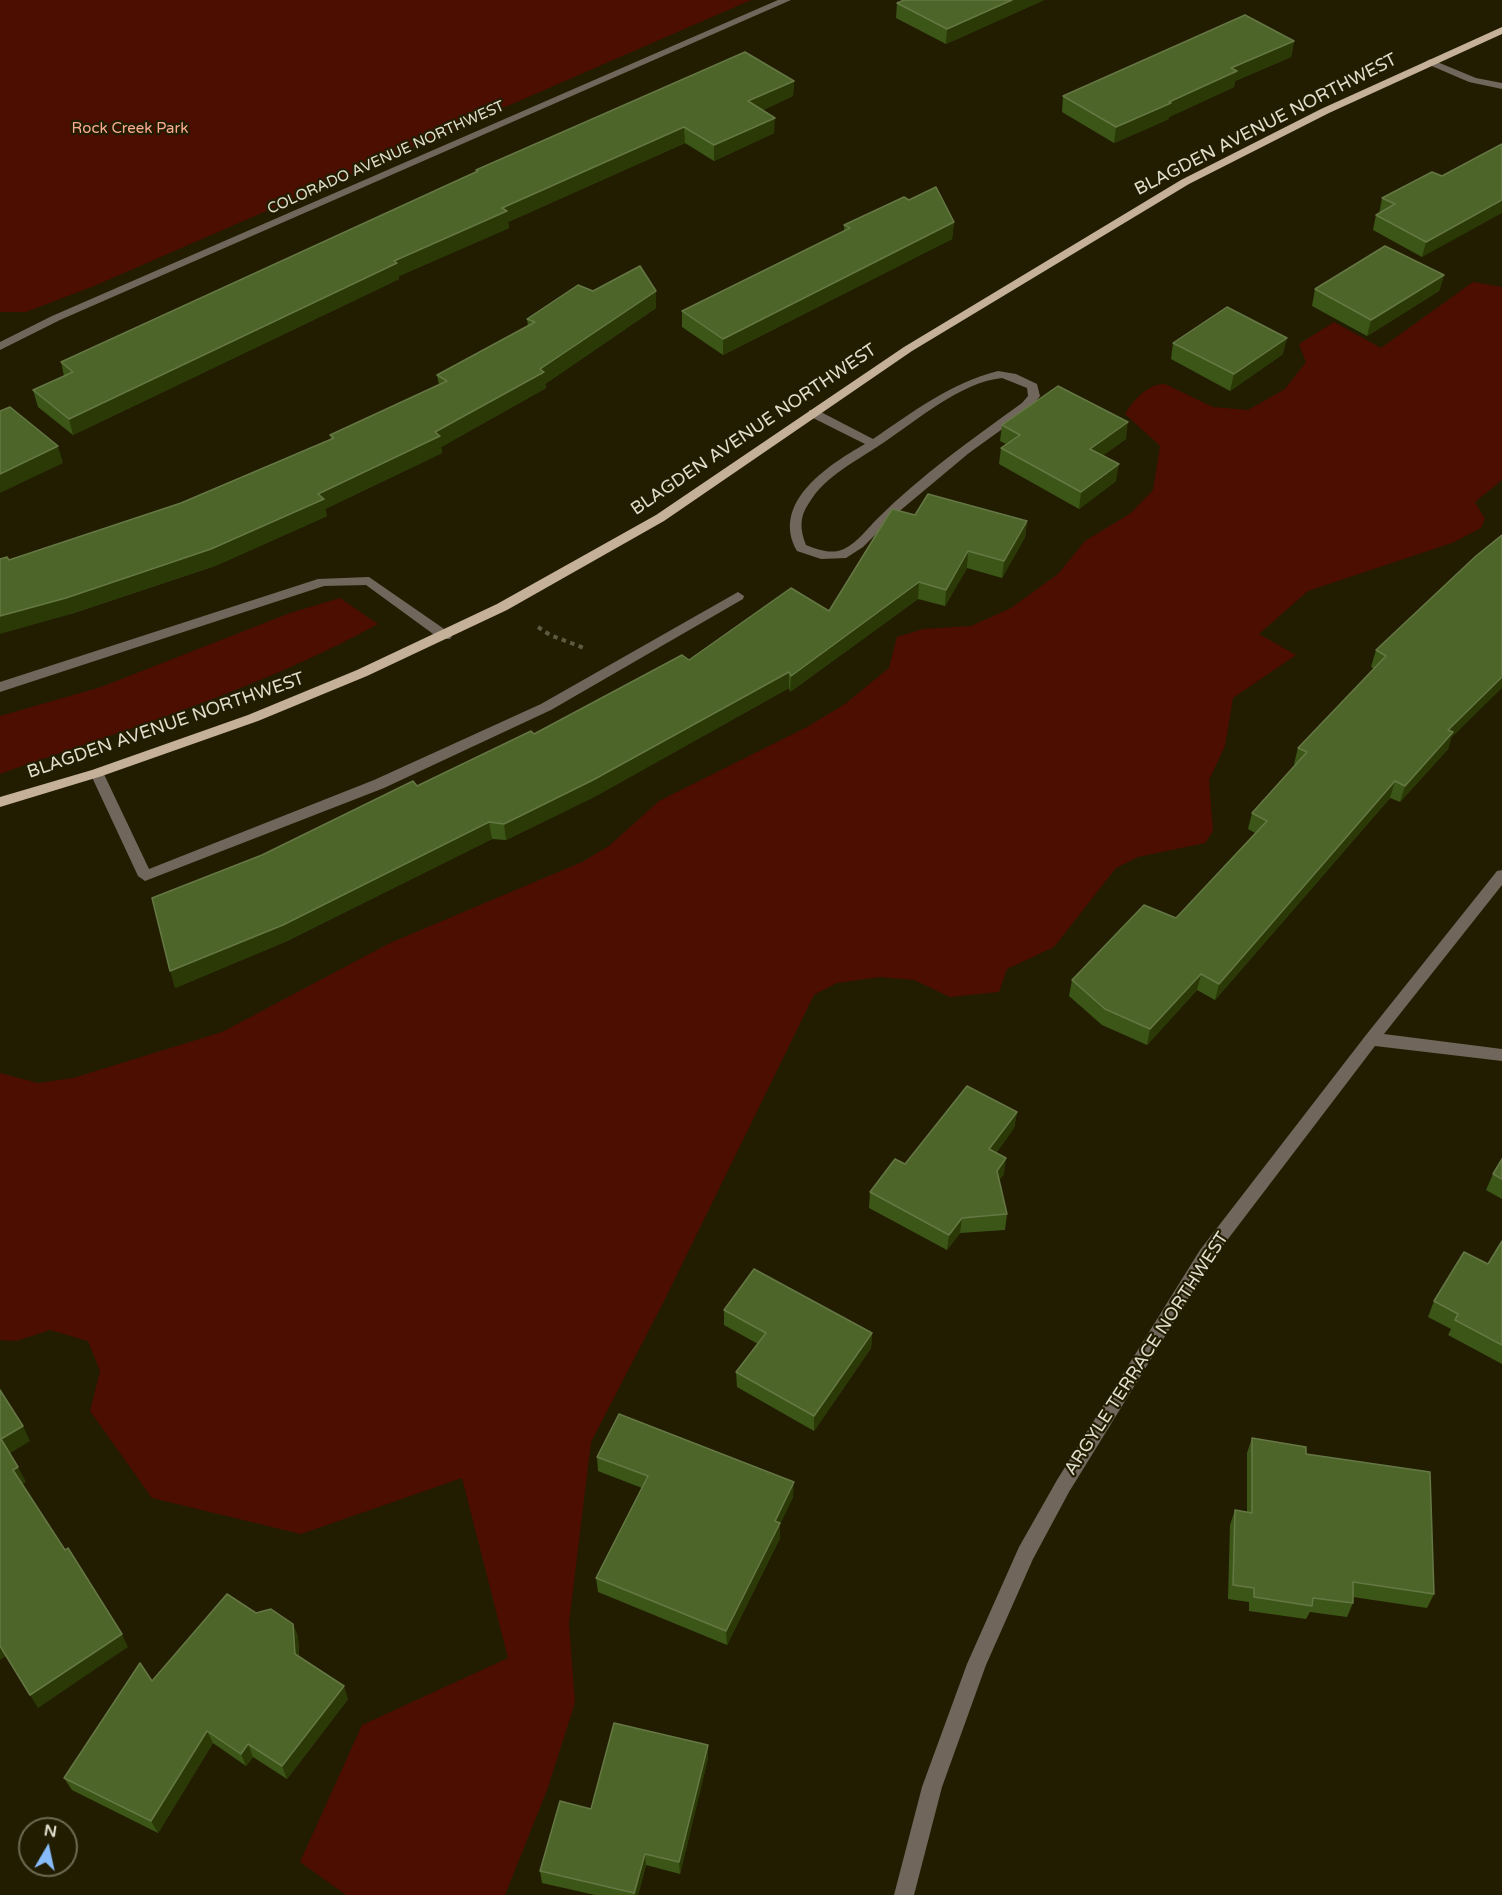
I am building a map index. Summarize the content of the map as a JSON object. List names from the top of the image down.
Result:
{
  "streets": {
    "main road": ["BLAGDEN AVENUE NORTHWEST"],
    "street": ["COLORADO AVENUE NORTHWEST", "ARGYLE TERRACE NORTHWEST"]
  },
  "parks": ["Rock Creek Park"],
  "north": "top"
}
